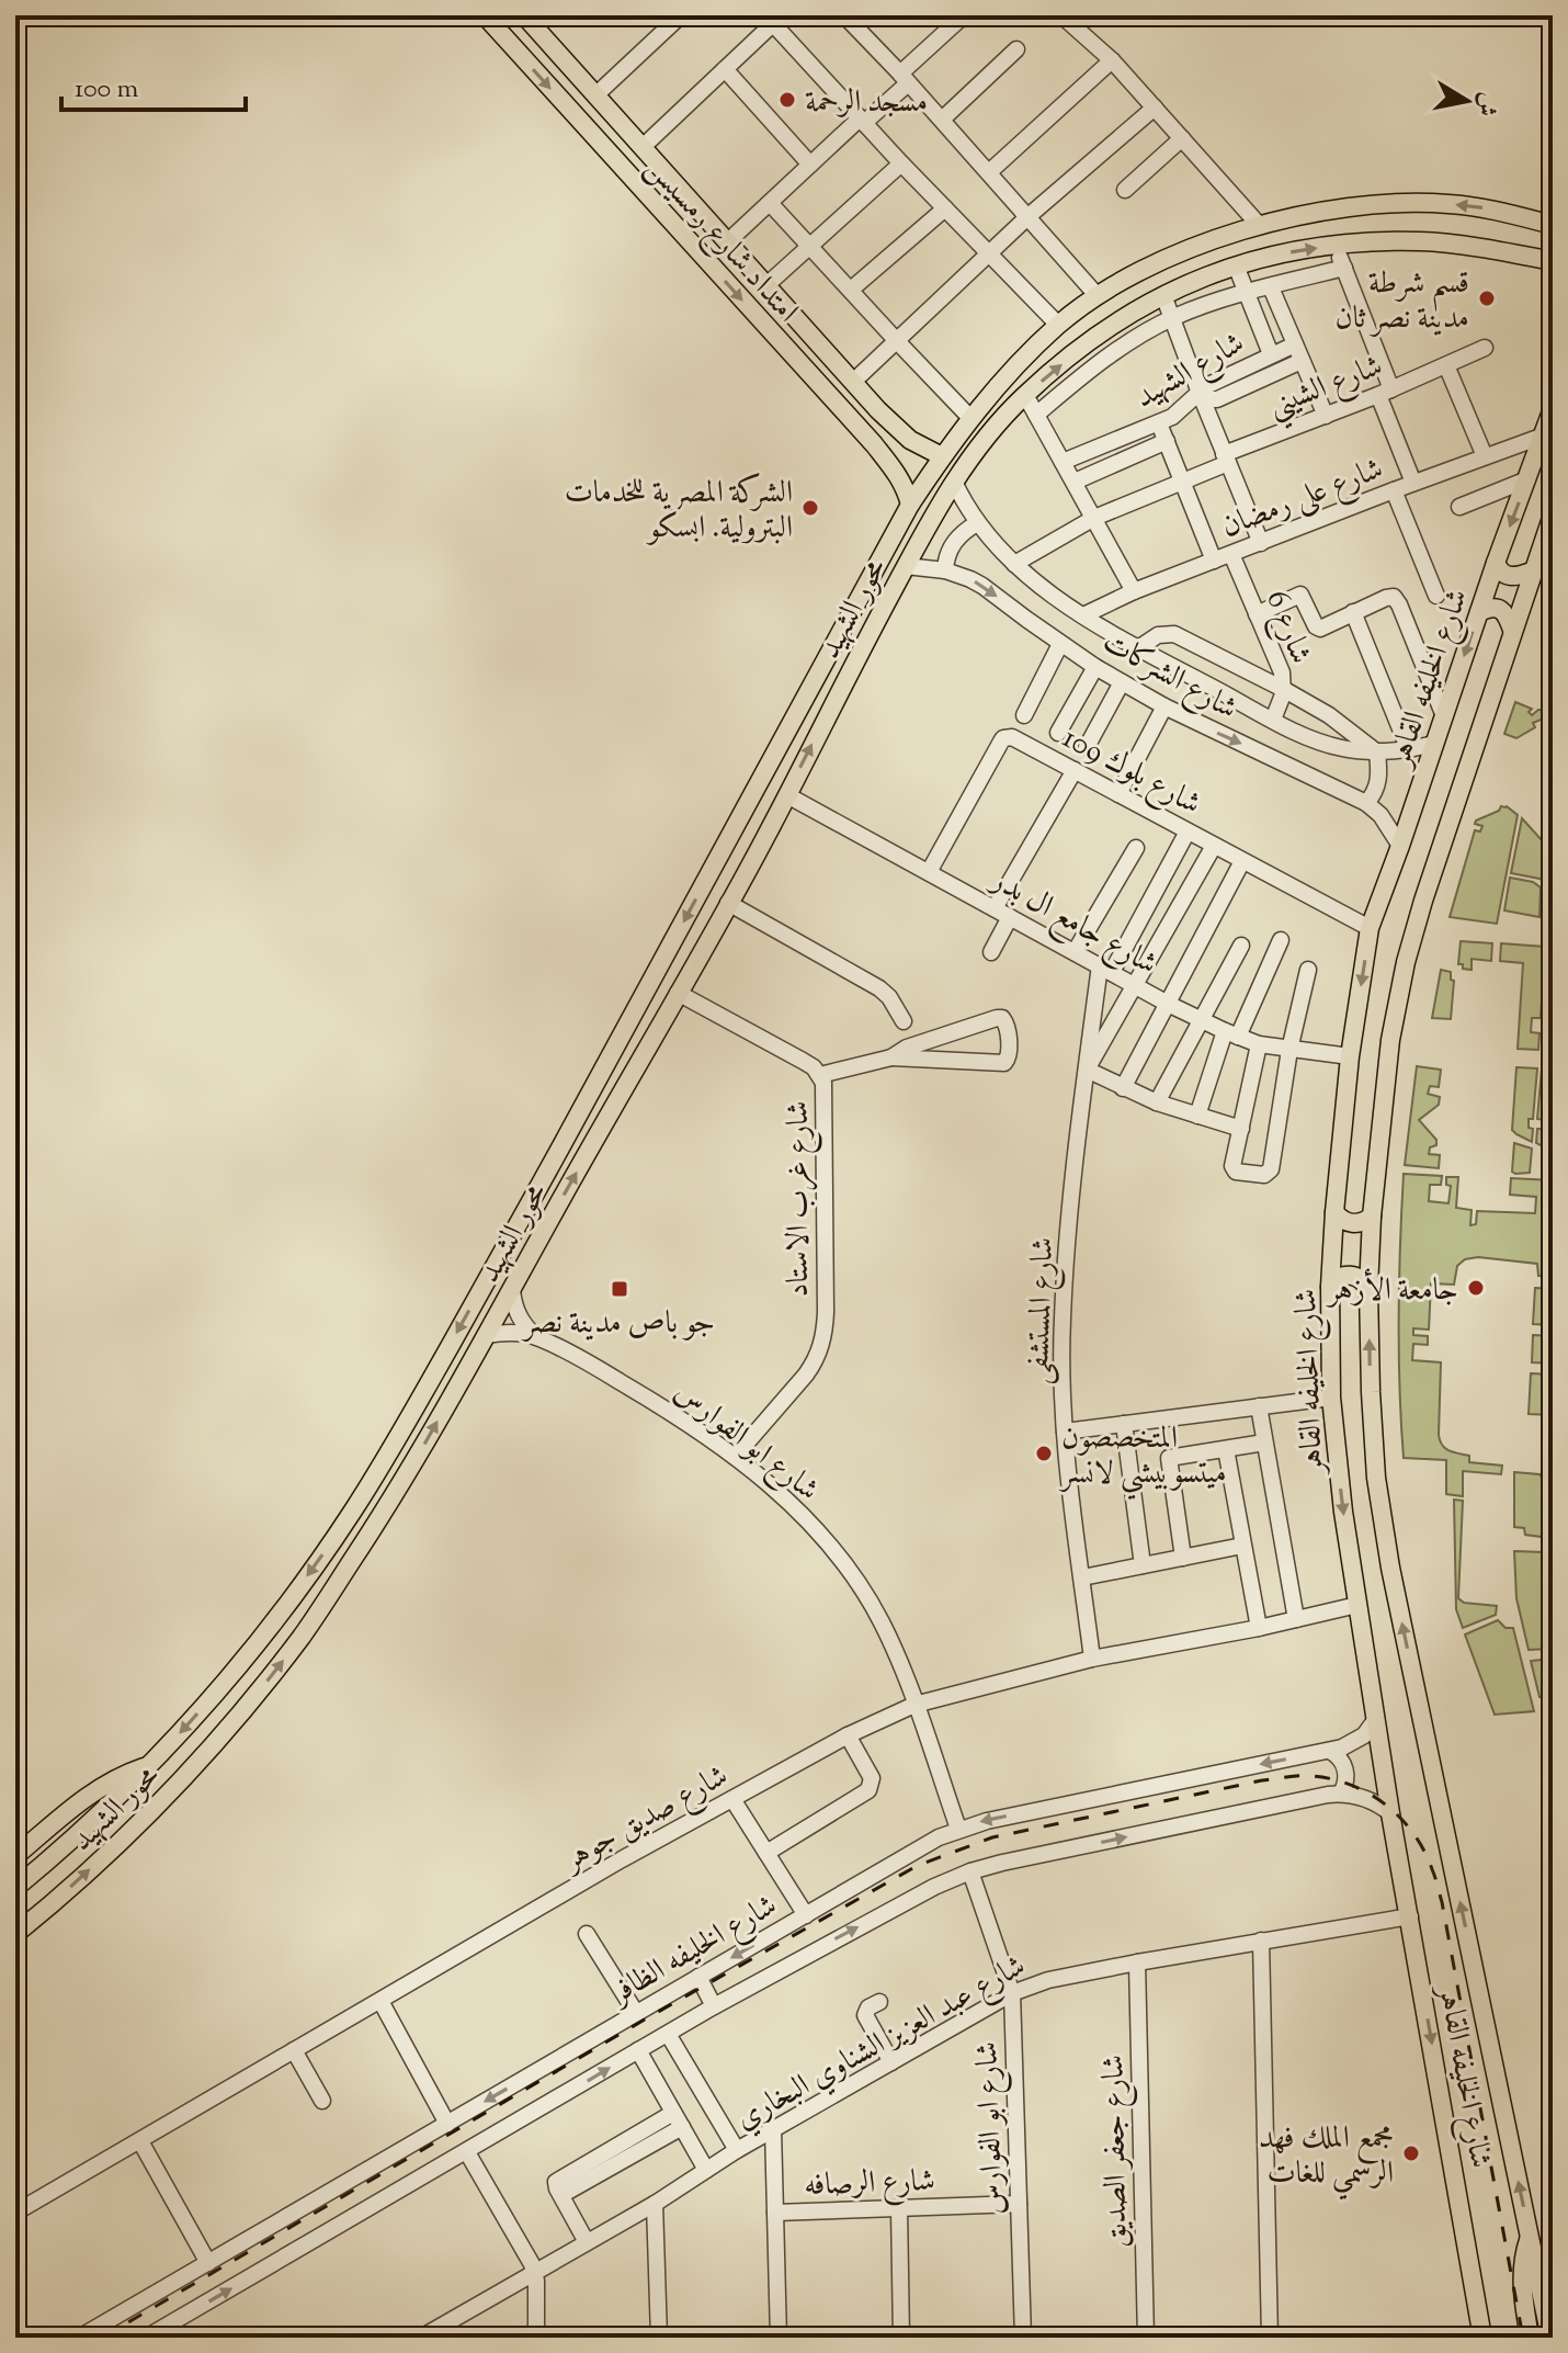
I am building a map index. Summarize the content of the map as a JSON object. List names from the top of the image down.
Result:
{
  "streets": {
    "main road": ["امتداد شارع رمسيس", "محور الشهيد", "شارع الخليفه القاهر"],
    "street": [
      "شارع الشهيد",
      "شارع الشيني",
      "شارع على رمضان",
      "شارع 6",
      "شارع الشركات",
      "شارع بلوك 109",
      "شارع جامع ال بدر",
      "شارع غرب الاستاد",
      "شارع المستشفى",
      "شارع ابو الفوارس",
      "شارع صديق جوهر",
      "شارع الخليفه الظافر",
      "شارع عبد العزيز الشناوي البخاري",
      "شارع جعفر الصديق",
      "شارع الرصافه"
    ]
  },
  "crossings": [
    ["امتداد شارع رمسيس", "محور الشهيد"],
    ["شارع الشيني", "شارع الشركات"],
    ["شارع على رمضان", "شارع 6"],
    ["شارع على رمضان", "شارع الشركات"],
    ["شارع على رمضان", "شارع الخليفه القاهر"],
    ["محور الشهيد", "شارع الشركات"],
    ["محور الشهيد", "شارع جامع ال بدر"],
    ["محور الشهيد", "شارع غرب الاستاد"],
    ["محور الشهيد", "شارع ابو الفوارس"],
    ["شارع 6", "شارع الشركات"],
    ["شارع الشركات", "شارع الخليفه القاهر"],
    ["شارع الخليفه القاهر", "شارع بلوك 109"],
    ["شارع الخليفه القاهر", "شارع جامع ال بدر"],
    ["شارع الخليفه القاهر", "شارع صديق جوهر"],
    ["شارع الخليفه القاهر", "شارع الخليفه الظافر"],
    ["شارع الخليفه القاهر", "شارع عبد العزيز الشناوي البخاري"],
    ["شارع بلوك 109", "شارع جامع ال بدر"],
    ["شارع جامع ال بدر", "شارع المستشفى"],
    ["شارع غرب الاستاد", "شارع ابو الفوارس"],
    ["شارع المستشفى", "شارع صديق جوهر"],
    ["شارع ابو الفوارس", "شارع صديق جوهر"],
    ["شارع ابو الفوارس", "شارع الخليفه الظافر"],
    ["شارع ابو الفوارس", "شارع عبد العزيز الشناوي البخاري"],
    ["شارع ابو الفوارس", "شارع الرصافه"],
    ["شارع عبد العزيز الشناوي البخاري", "شارع جعفر الصديق"]
  ],
  "places": {
    "other": [
      "مسجد الرحمة",
      "قسم شرطة مدينة نصر ثان",
      "الشركة المصرية للخدمات البترولية. ابسكو",
      "جامعة الأزهر",
      "المتخصصون ميتسوبيشي لانسر",
      "مجمع الملك فهد الرسمي للغات"
    ],
    "transit": ["جو باص مدينة نصر"]
  },
  "scale_bar": "100 m",
  "north": "right"
}
